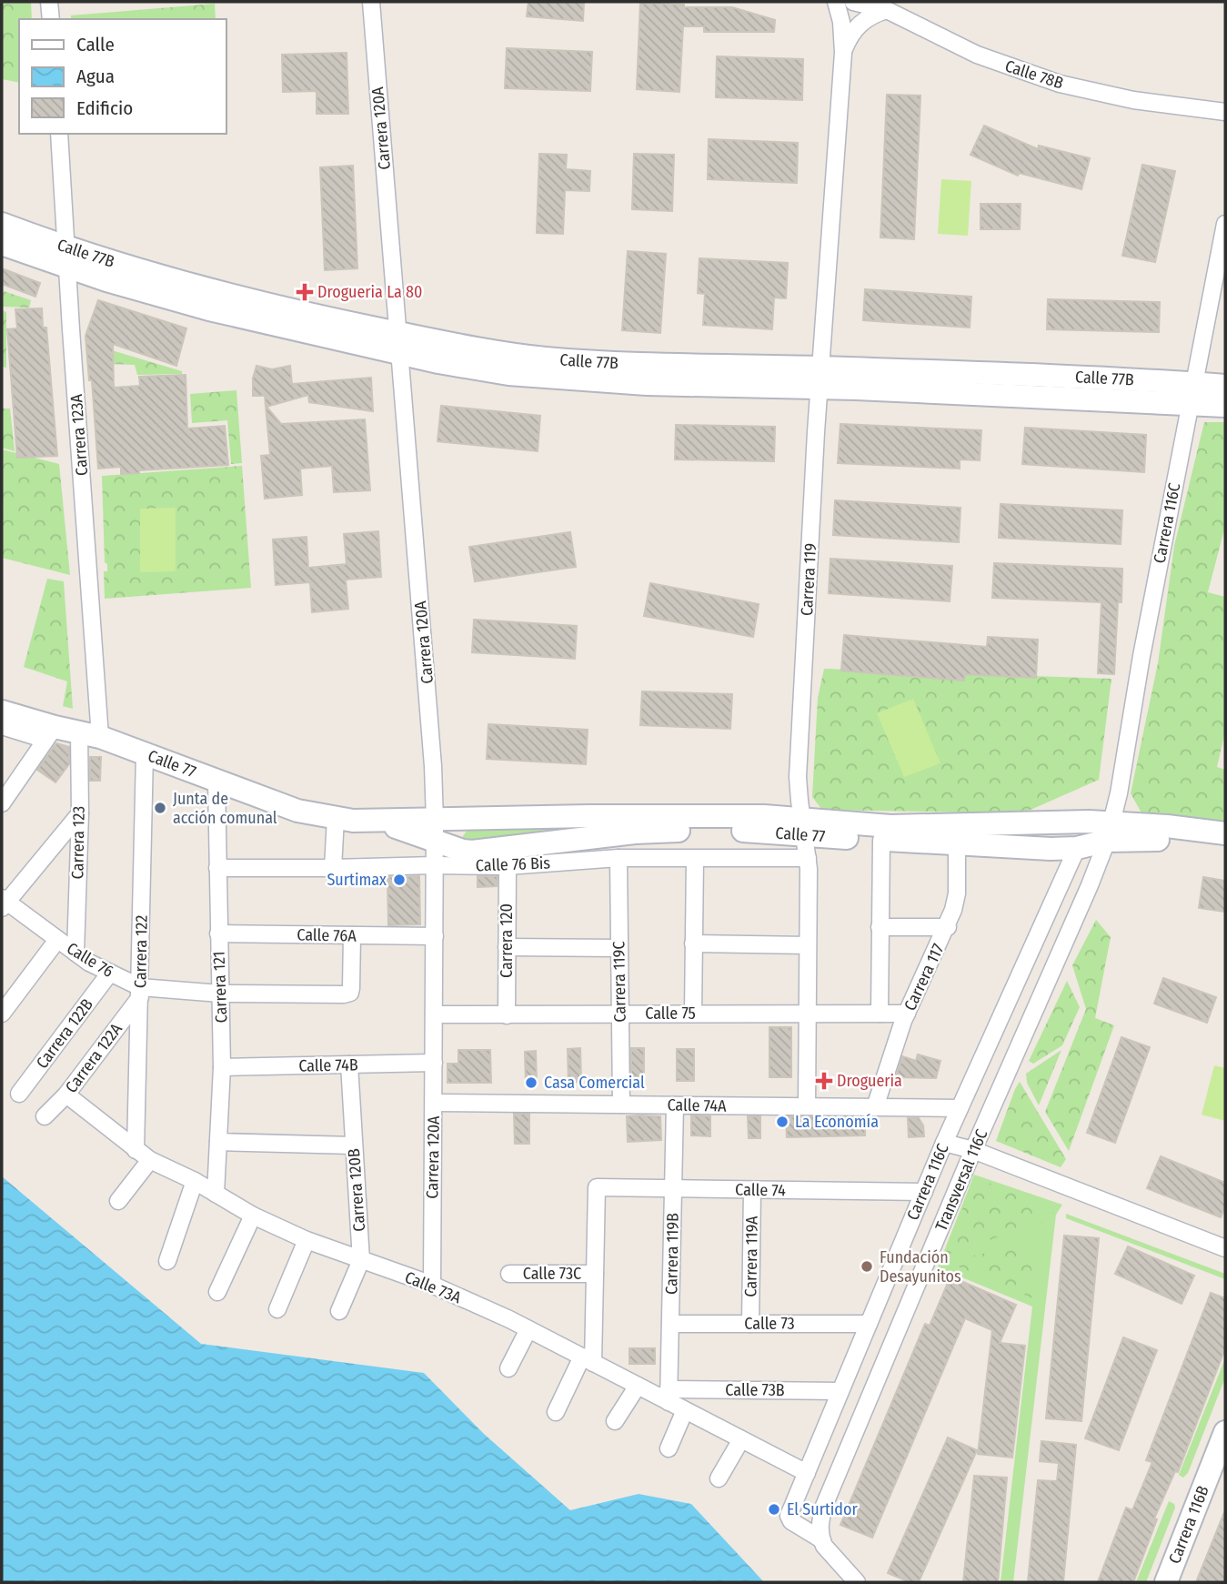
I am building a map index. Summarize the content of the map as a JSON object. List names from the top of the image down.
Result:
{
  "streets": {
    "street": [
      "Calle 78B",
      "Carrera 120A",
      "Calle 77B",
      "Carrera 123A",
      "Carrera 116C",
      "Carrera 119",
      "Calle 77",
      "Carrera 123",
      "Calle 76 Bis",
      "Calle 76A",
      "Carrera 120",
      "Carrera 122",
      "Calle 76",
      "Carrera 117",
      "Carrera 119C",
      "Carrera 121",
      "Calle 75",
      "Carrera 122B",
      "Carrera 122A",
      "Calle 74B",
      "Calle 74A",
      "Transversal 116C",
      "Carrera 120B",
      "Calle 74",
      "Carrera 119B",
      "Carrera 119A",
      "Calle 73C",
      "Calle 73A",
      "Calle 73",
      "Calle 73B",
      "Carrera 116B"
    ]
  },
  "crossings": [
    ["Calle 78B", "Carrera 119"],
    ["Carrera 120A", "Calle 77B"],
    ["Carrera 120A", "Calle 77"],
    ["Carrera 120A", "Calle 76 Bis"],
    ["Carrera 120A", "Calle 76A"],
    ["Carrera 120A", "Calle 75"],
    ["Carrera 120A", "Calle 74B"],
    ["Carrera 120A", "Calle 74A"],
    ["Carrera 120A", "Calle 73A"],
    ["Calle 77B", "Carrera 123A"],
    ["Calle 77B", "Carrera 116C"],
    ["Calle 77B", "Carrera 119"],
    ["Carrera 123A", "Calle 77"],
    ["Carrera 123A", "Carrera 123"],
    ["Carrera 116C", "Calle 77"],
    ["Carrera 116C", "Calle 74A"],
    ["Carrera 116C", "Transversal 116C"],
    ["Carrera 116C", "Calle 74"],
    ["Carrera 116C", "Calle 73A"],
    ["Carrera 116C", "Calle 73"],
    ["Carrera 116C", "Calle 73B"],
    ["Carrera 119", "Calle 77"],
    ["Carrera 119", "Calle 76 Bis"],
    ["Carrera 119", "Calle 75"],
    ["Carrera 119", "Calle 74A"],
    ["Calle 77", "Carrera 123"],
    ["Calle 77", "Calle 76 Bis"],
    ["Calle 77", "Carrera 122"],
    ["Calle 77", "Carrera 117"],
    ["Calle 77", "Carrera 119C"],
    ["Calle 77", "Carrera 121"],
    ["Calle 77", "Transversal 116C"],
    ["Carrera 123", "Calle 76"],
    ["Calle 76 Bis", "Carrera 120"],
    ["Calle 76 Bis", "Carrera 119C"],
    ["Calle 76 Bis", "Carrera 121"],
    ["Calle 76A", "Calle 76"],
    ["Calle 76A", "Carrera 121"],
    ["Carrera 120", "Calle 75"],
    ["Carrera 122", "Calle 76"],
    ["Carrera 122", "Carrera 122A"],
    ["Carrera 122", "Calle 73A"],
    ["Calle 76", "Carrera 121"],
    ["Calle 76", "Carrera 122B"],
    ["Calle 76", "Carrera 122A"],
    ["Carrera 117", "Calle 75"],
    ["Carrera 117", "Calle 74A"],
    ["Carrera 119C", "Calle 75"],
    ["Carrera 119C", "Calle 74A"],
    ["Carrera 121", "Calle 74B"],
    ["Carrera 121", "Calle 73A"],
    ["Carrera 122A", "Calle 73A"],
    ["Calle 74B", "Carrera 120B"],
    ["Calle 74A", "Carrera 119B"],
    ["Carrera 120B", "Calle 73A"],
    ["Calle 74", "Carrera 119B"],
    ["Calle 74", "Carrera 119A"],
    ["Calle 74", "Calle 73C"],
    ["Carrera 119B", "Calle 73A"],
    ["Carrera 119B", "Calle 73"],
    ["Carrera 119B", "Calle 73B"],
    ["Carrera 119A", "Calle 73"],
    ["Calle 73A", "Calle 73B"]
  ],
  "places": {
    "health": ["Drogueria La 80", "Drogueria"],
    "other": [
      "Junta de acción comunal",
      "Surtimax",
      "Casa Comercial",
      "La Economía",
      "Fundación Desayunitos",
      "El Surtidor"
    ]
  },
  "legend": ["Calle", "Agua", "Edificio"]
}
